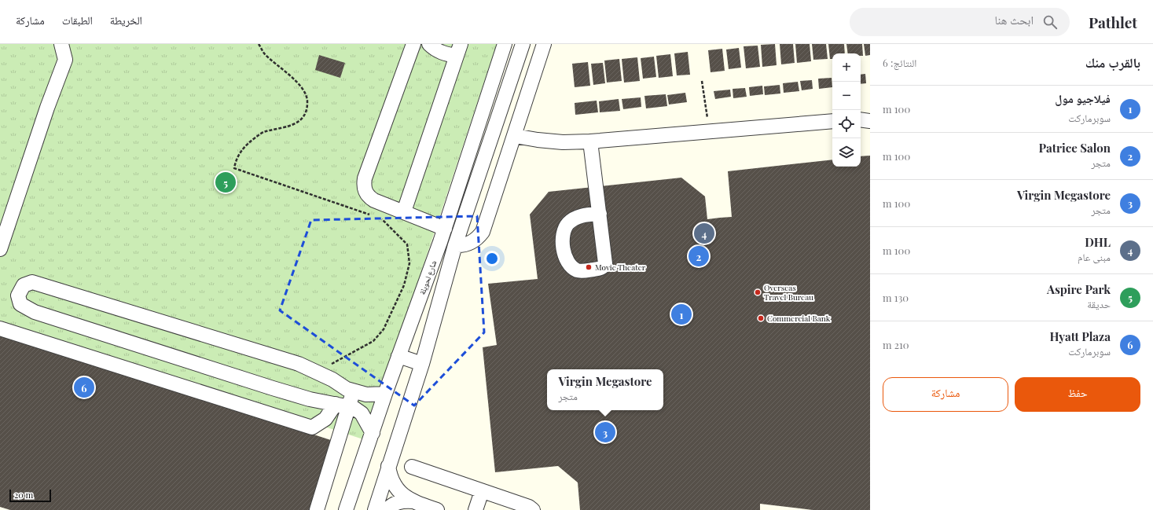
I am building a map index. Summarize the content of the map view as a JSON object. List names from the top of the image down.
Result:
{
  "streets": {
    "street": ["شارع لحويلة"]
  },
  "places": ["Movie Theater", "Overseas Travel Bureau", "Commercial Bank"],
  "scale_bar": "20 m",
  "page": {
    "header": "Pathlet",
    "search": "ابحث هنا",
    "nav": ["الخريطة", "الطبقات", "مشاركة"],
    "heading": ["بالقرب منك", "النتائج: 6"],
    "map_buttons": ["+", "−"],
    "list": [
      {
        "mark": "1",
        "name": "فيلاجيو مول",
        "note": "سوبرماركت",
        "value": "100 m"
      },
      {
        "mark": "2",
        "name": "Patrice Salon",
        "note": "متجر",
        "value": "100 m"
      },
      {
        "mark": "3",
        "name": "Virgin Megastore",
        "note": "متجر",
        "value": "100 m"
      },
      {
        "mark": "4",
        "name": "DHL",
        "note": "مبنى عام",
        "value": "100 m"
      },
      {
        "mark": "5",
        "name": "Aspire Park",
        "note": "حديقة",
        "value": "130 m"
      },
      {
        "mark": "6",
        "name": "Hyatt Plaza",
        "note": "سوبرماركت",
        "value": "210 m"
      }
    ],
    "pins": [
      "5",
      "4",
      "2",
      "1",
      "6",
      "3"
    ],
    "buttons": ["حفظ", "مشاركة"],
    "popup": ["Virgin Megastore", "متجر"],
    "scale": "20 m"
  }
}
